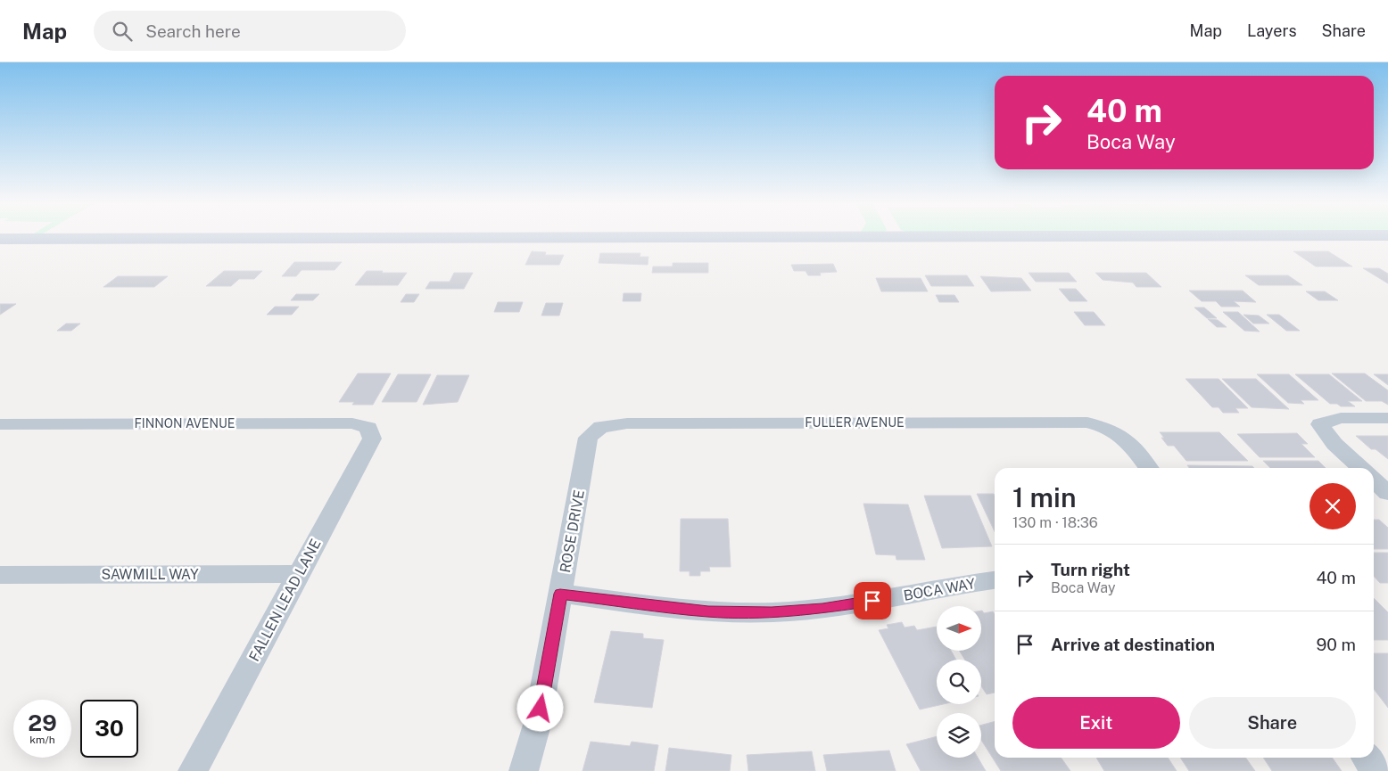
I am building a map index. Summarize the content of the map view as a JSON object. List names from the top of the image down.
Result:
{
  "streets": {
    "street": [
      "FULLER AVENUE",
      "FINNON AVENUE",
      "ROSE DRIVE",
      "SAWMILL WAY",
      "BOCA WAY",
      "FALLEN LEAD LANE"
    ]
  },
  "crossings": [
    ["FULLER AVENUE", "ROSE DRIVE"],
    ["FINNON AVENUE", "FALLEN LEAD LANE"],
    ["ROSE DRIVE", "BOCA WAY"],
    ["SAWMILL WAY", "FALLEN LEAD LANE"]
  ],
  "north": "right",
  "page": {
    "header": "Map",
    "search": "Search here",
    "nav": ["Map", "Layers", "Share"],
    "turn": ["40 m", "Boca Way"],
    "heading": ["1 min", "130 m · 18:36"],
    "list": [
      {
        "name": "Turn right",
        "note": "Boca Way",
        "value": "40 m"
      },
      {
        "name": "Arrive at destination",
        "value": "90 m"
      }
    ],
    "buttons": ["Exit", "Share"],
    "speed": "29 km/h",
    "limit": "30"
  }
}
